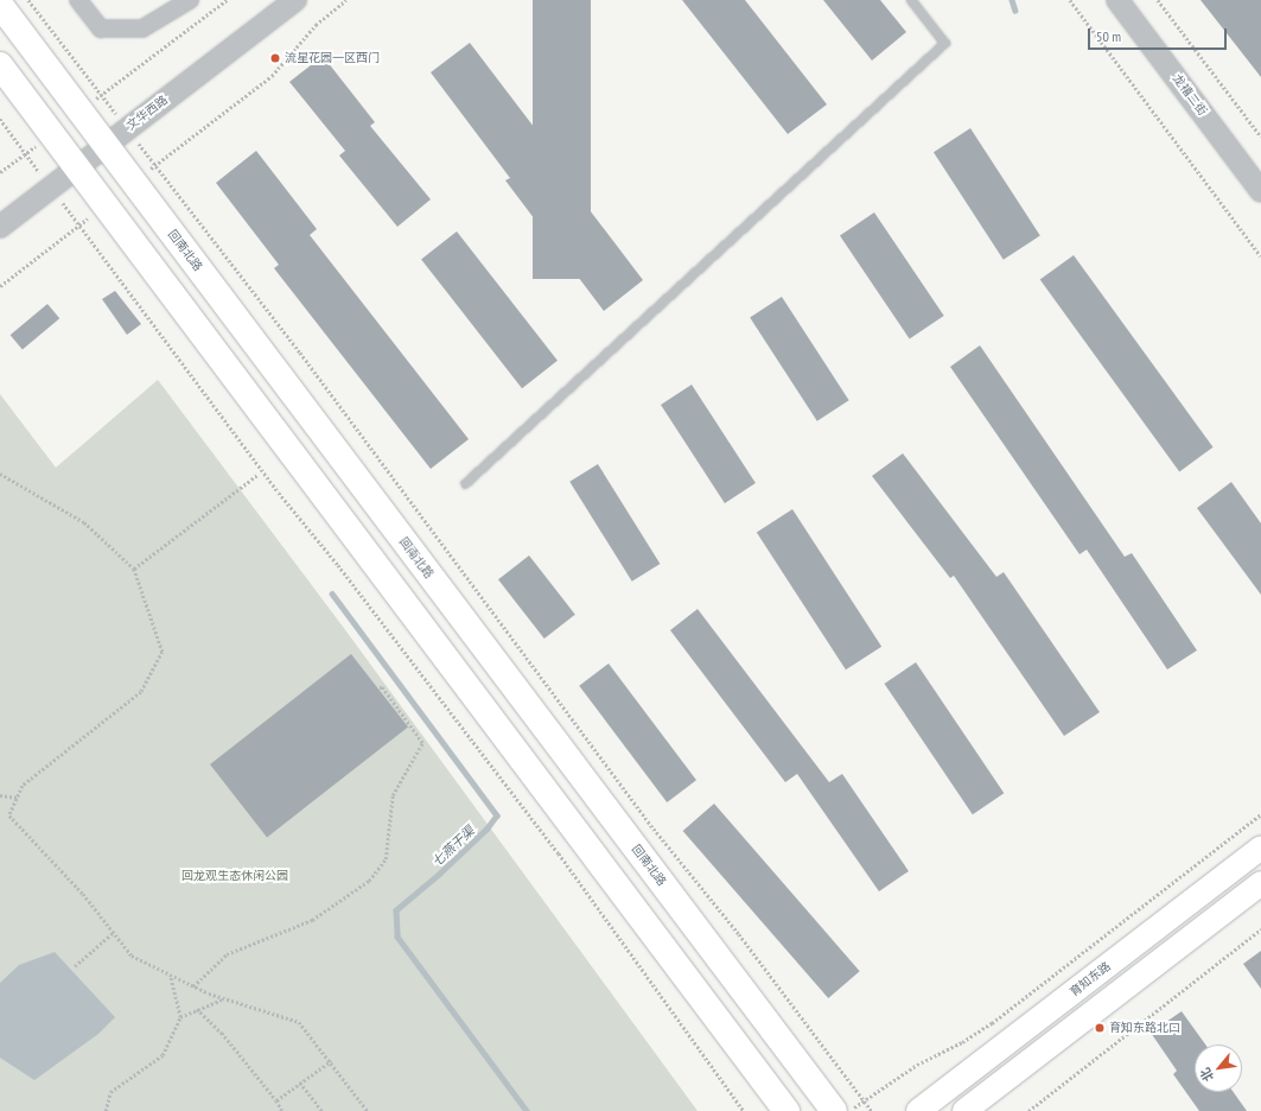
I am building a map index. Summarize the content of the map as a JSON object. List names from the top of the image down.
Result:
{
  "streets": {
    "main road": ["回南北路", "育知东路"],
    "street": ["龙禧二街", "文华西路"]
  },
  "crossings": [
    ["文华西路", "回南北路"]
  ],
  "water": ["七燕干渠"],
  "parks": ["回龙观生态休闲公园"],
  "places": ["流星花园一区西门", "育知东路北口"],
  "scale_bar": "50 m",
  "north": "bottom left"
}
